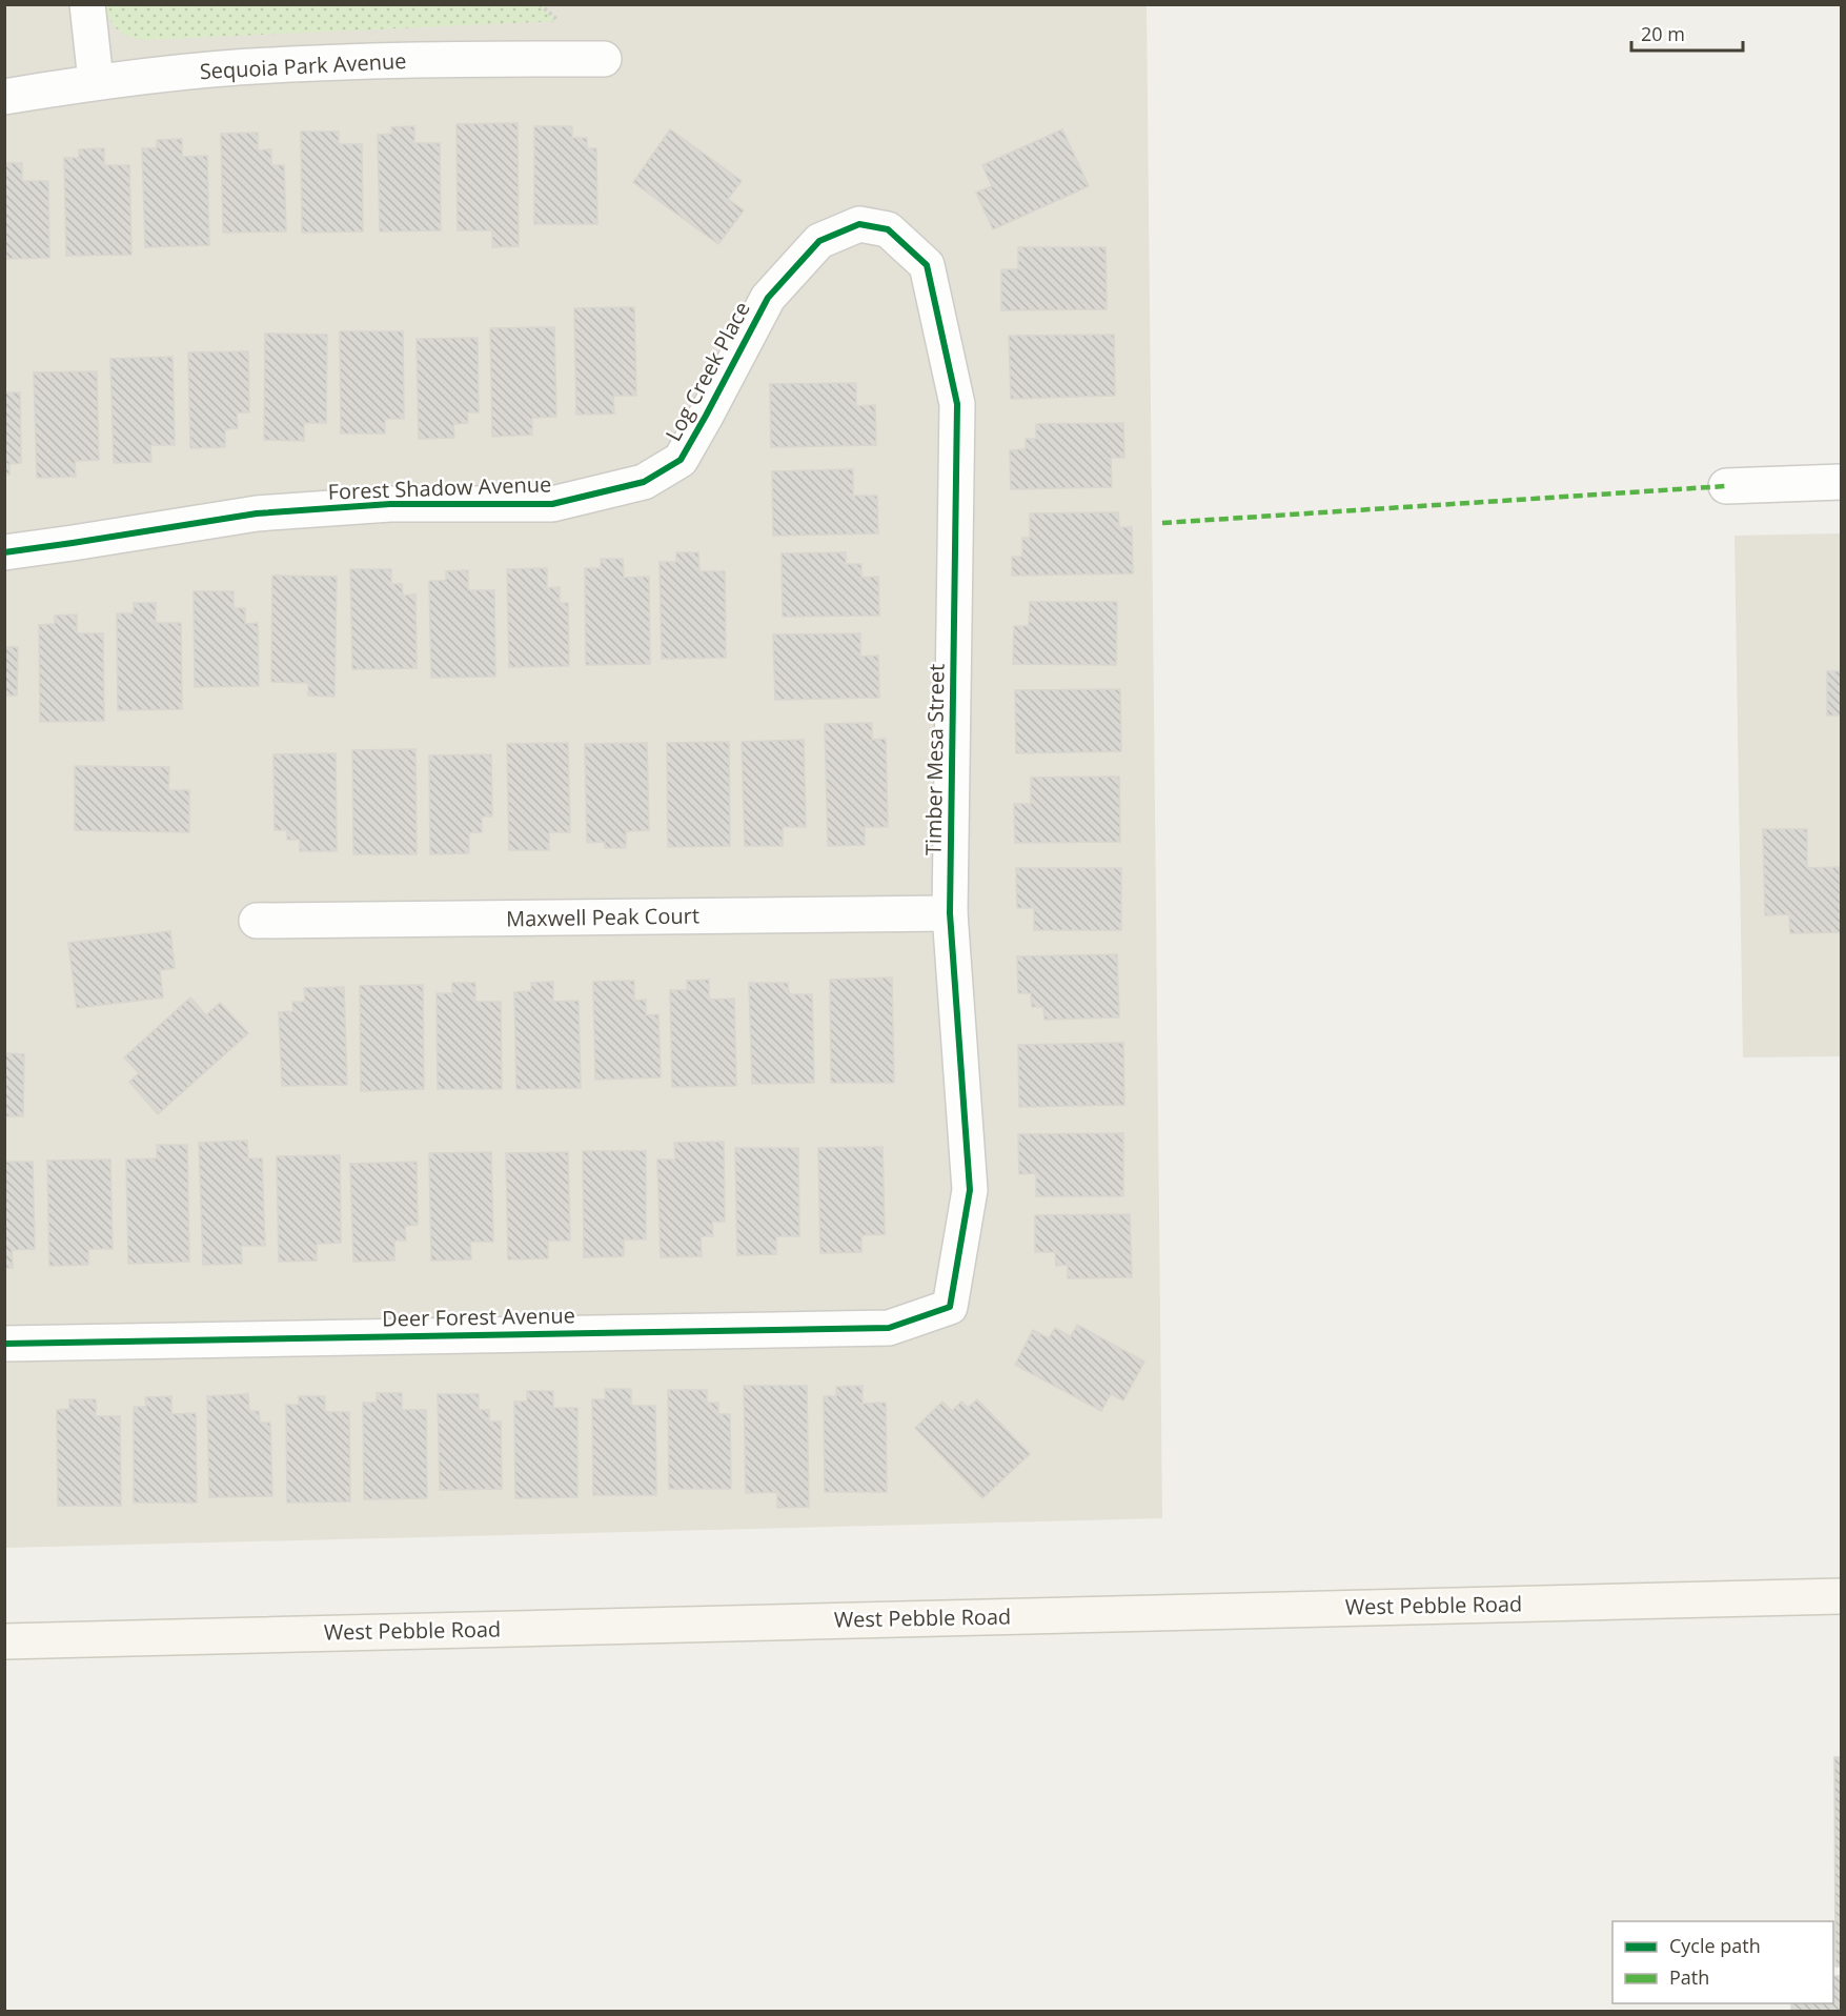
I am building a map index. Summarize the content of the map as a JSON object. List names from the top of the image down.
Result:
{
  "streets": {
    "street": [
      "Sequoia Park Avenue",
      "Log Creek Place",
      "Forest Shadow Avenue",
      "Timber Mesa Street",
      "Maxwell Peak Court",
      "Deer Forest Avenue",
      "West Pebble Road"
    ]
  },
  "crossings": [
    ["Log Creek Place", "Forest Shadow Avenue"],
    ["Log Creek Place", "Timber Mesa Street"],
    ["Timber Mesa Street", "Maxwell Peak Court"],
    ["Timber Mesa Street", "Deer Forest Avenue"]
  ],
  "legend": ["Cycle path", "Path"],
  "scale_bar": "20 m"
}
